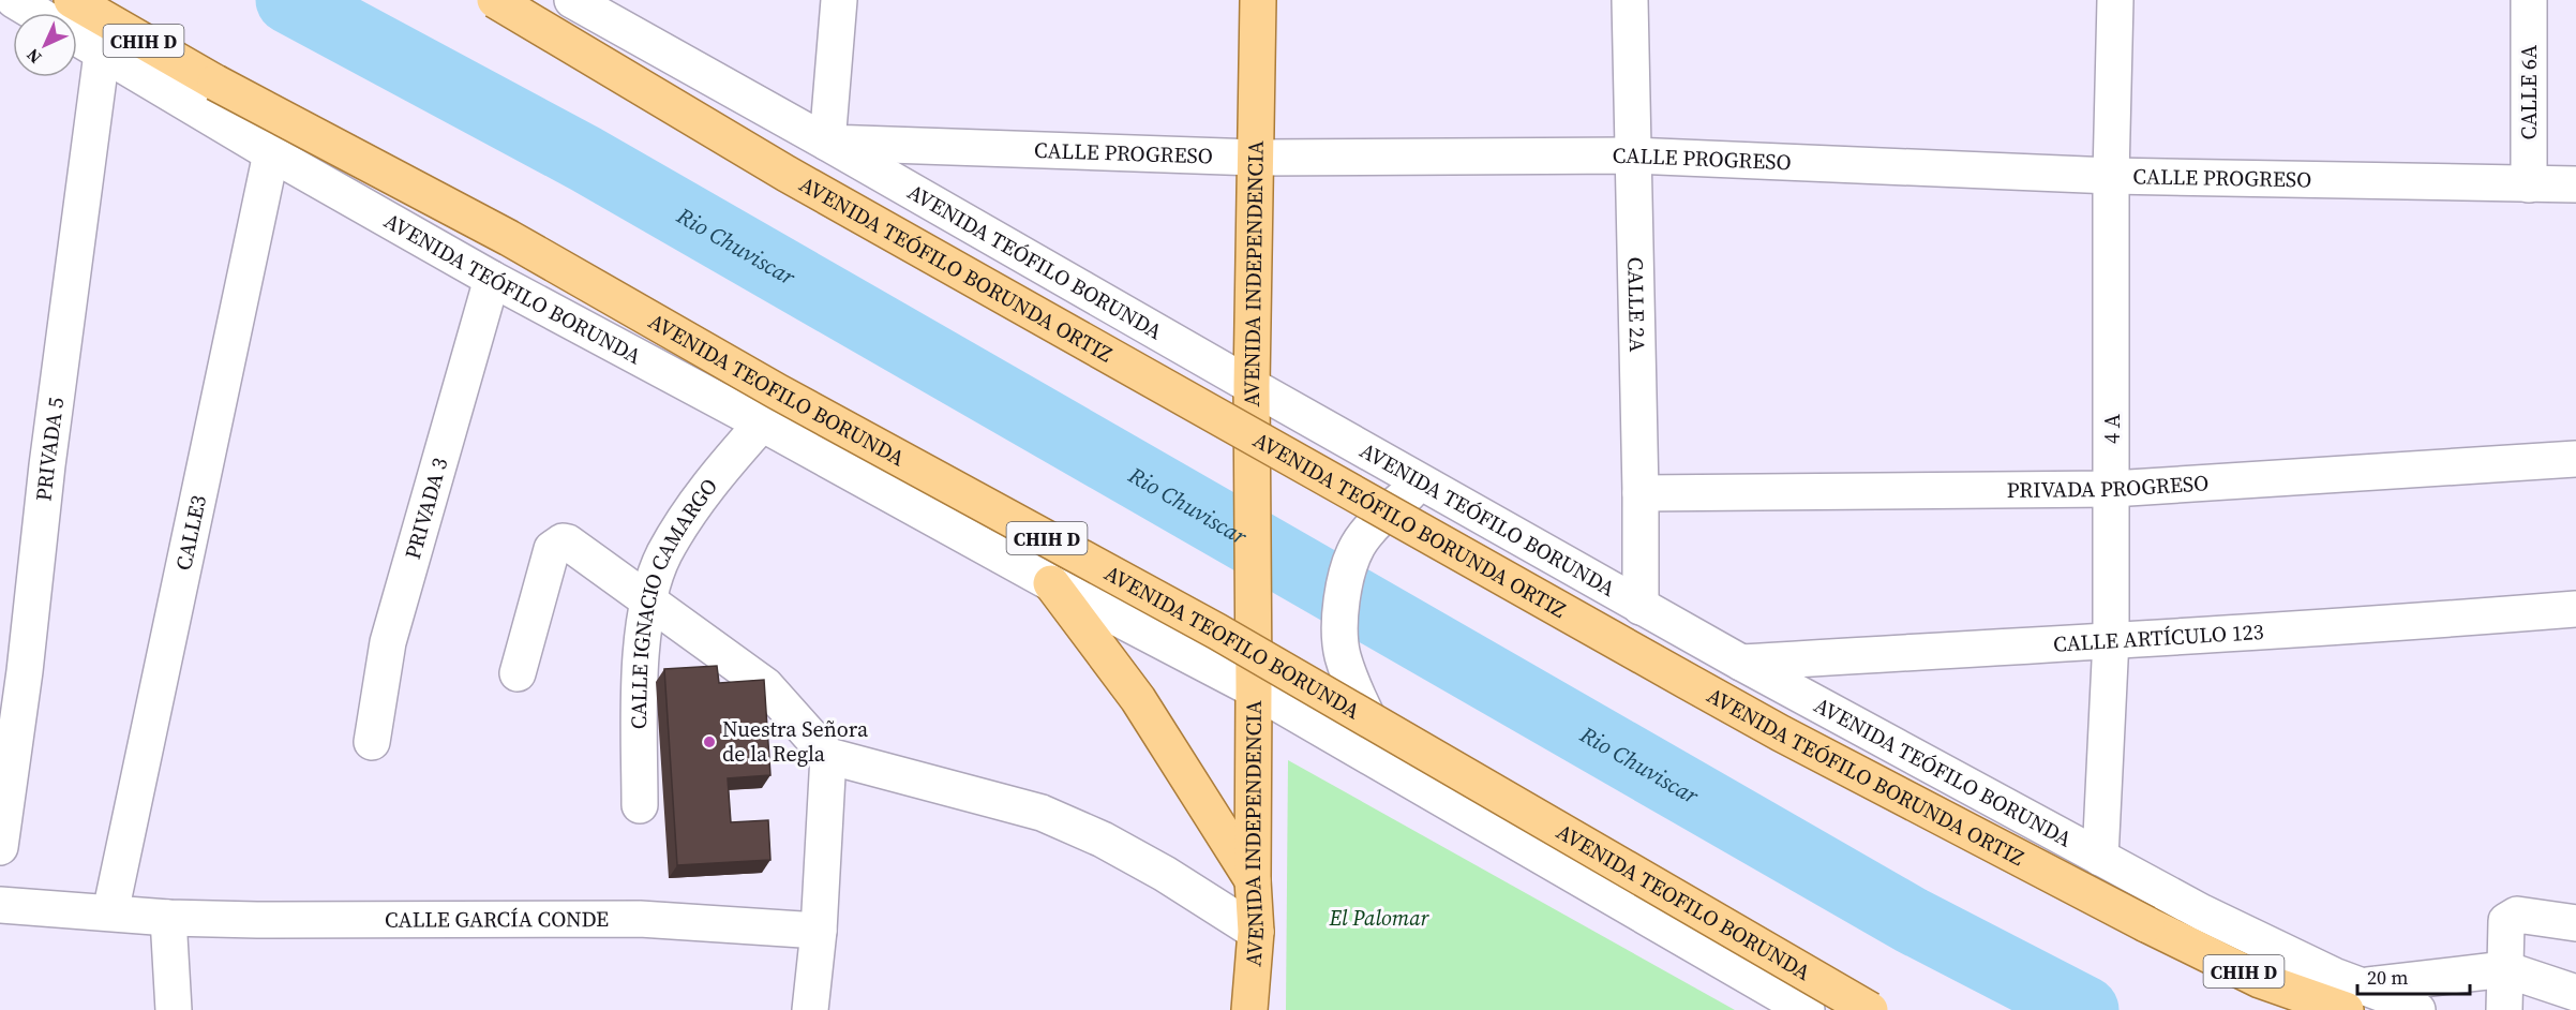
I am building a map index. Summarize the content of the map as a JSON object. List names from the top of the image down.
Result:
{
  "streets": {
    "main road": [
      "CHIH D",
      "AVENIDA TEÓFILO BORUNDA ORTIZ",
      "AVENIDA INDEPENDENCIA",
      "AVENIDA TEOFILO BORUNDA"
    ],
    "street": [
      "CALLE 6A",
      "CALLE PROGRESO",
      "AVENIDA TEÓFILO BORUNDA",
      "CALLE 2A",
      "4 A",
      "PRIVADA 5",
      "PRIVADA PROGRESO",
      "PRIVADA 3",
      "CALLE3",
      "CALLE IGNACIO CAMARGO",
      "CALLE ARTÍCULO 123",
      "CALLE GARCÍA CONDE"
    ]
  },
  "crossings": [
    ["CALLE 6A", "CALLE PROGRESO"],
    ["CALLE PROGRESO", "AVENIDA TEÓFILO BORUNDA"],
    ["CALLE PROGRESO", "AVENIDA INDEPENDENCIA"],
    ["CALLE PROGRESO", "CALLE 2A"],
    ["CALLE PROGRESO", "4 A"],
    ["AVENIDA TEÓFILO BORUNDA", "AVENIDA TEÓFILO BORUNDA ORTIZ"],
    ["AVENIDA TEÓFILO BORUNDA", "AVENIDA INDEPENDENCIA"],
    ["AVENIDA TEÓFILO BORUNDA", "CALLE 2A"],
    ["AVENIDA TEÓFILO BORUNDA", "4 A"],
    ["AVENIDA TEÓFILO BORUNDA", "PRIVADA 5"],
    ["AVENIDA TEÓFILO BORUNDA", "PRIVADA 3"],
    ["AVENIDA TEÓFILO BORUNDA", "CALLE3"],
    ["AVENIDA TEÓFILO BORUNDA", "CALLE IGNACIO CAMARGO"],
    ["AVENIDA TEÓFILO BORUNDA", "CALLE ARTÍCULO 123"],
    ["CALLE 2A", "PRIVADA PROGRESO"],
    ["4 A", "PRIVADA PROGRESO"],
    ["4 A", "CALLE ARTÍCULO 123"],
    ["CALLE3", "CALLE GARCÍA CONDE"]
  ],
  "water": ["Rio Chuviscar"],
  "parks": ["El Palomar"],
  "places": ["Nuestra Señora de la Regla"],
  "scale_bar": "20 m",
  "north": "bottom left"
}
